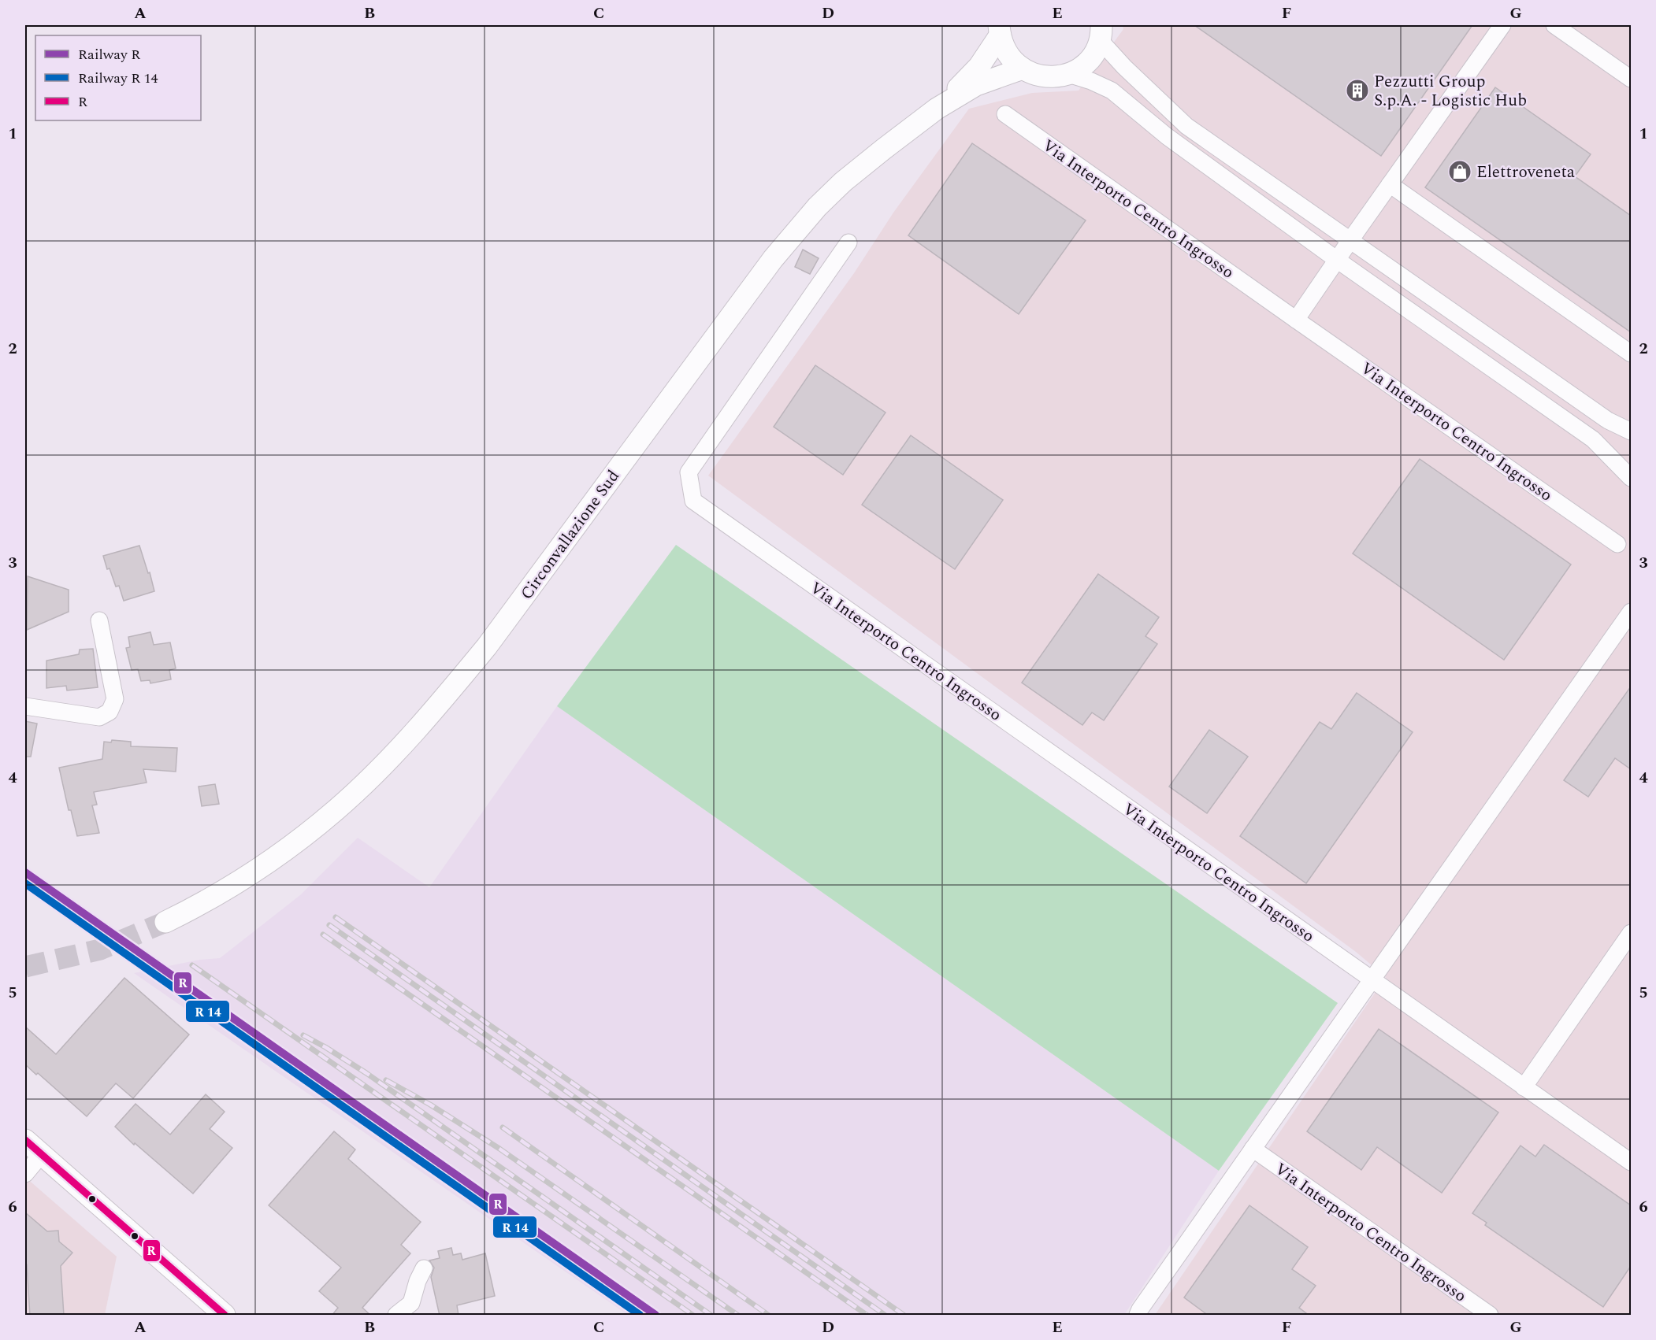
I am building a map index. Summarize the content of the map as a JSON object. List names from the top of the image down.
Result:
{
  "streets": {
    "main road": ["Circonvallazione Sud"],
    "street": ["Via Interporto Centro Ingrosso"]
  },
  "places": {
    "building": ["Pezzutti Group S.p.A. - Logistic Hub"],
    "shop": ["Elettroveneta"]
  },
  "lines": ["rail line R", "transit line R"],
  "legend": ["Railway R", "Railway R 14", "R"],
  "grid": {
    "columns": [
      "A",
      "B",
      "C",
      "D",
      "E",
      "F",
      "G"
    ],
    "rows": [
      "1",
      "2",
      "3",
      "4",
      "5",
      "6"
    ]
  }
}
